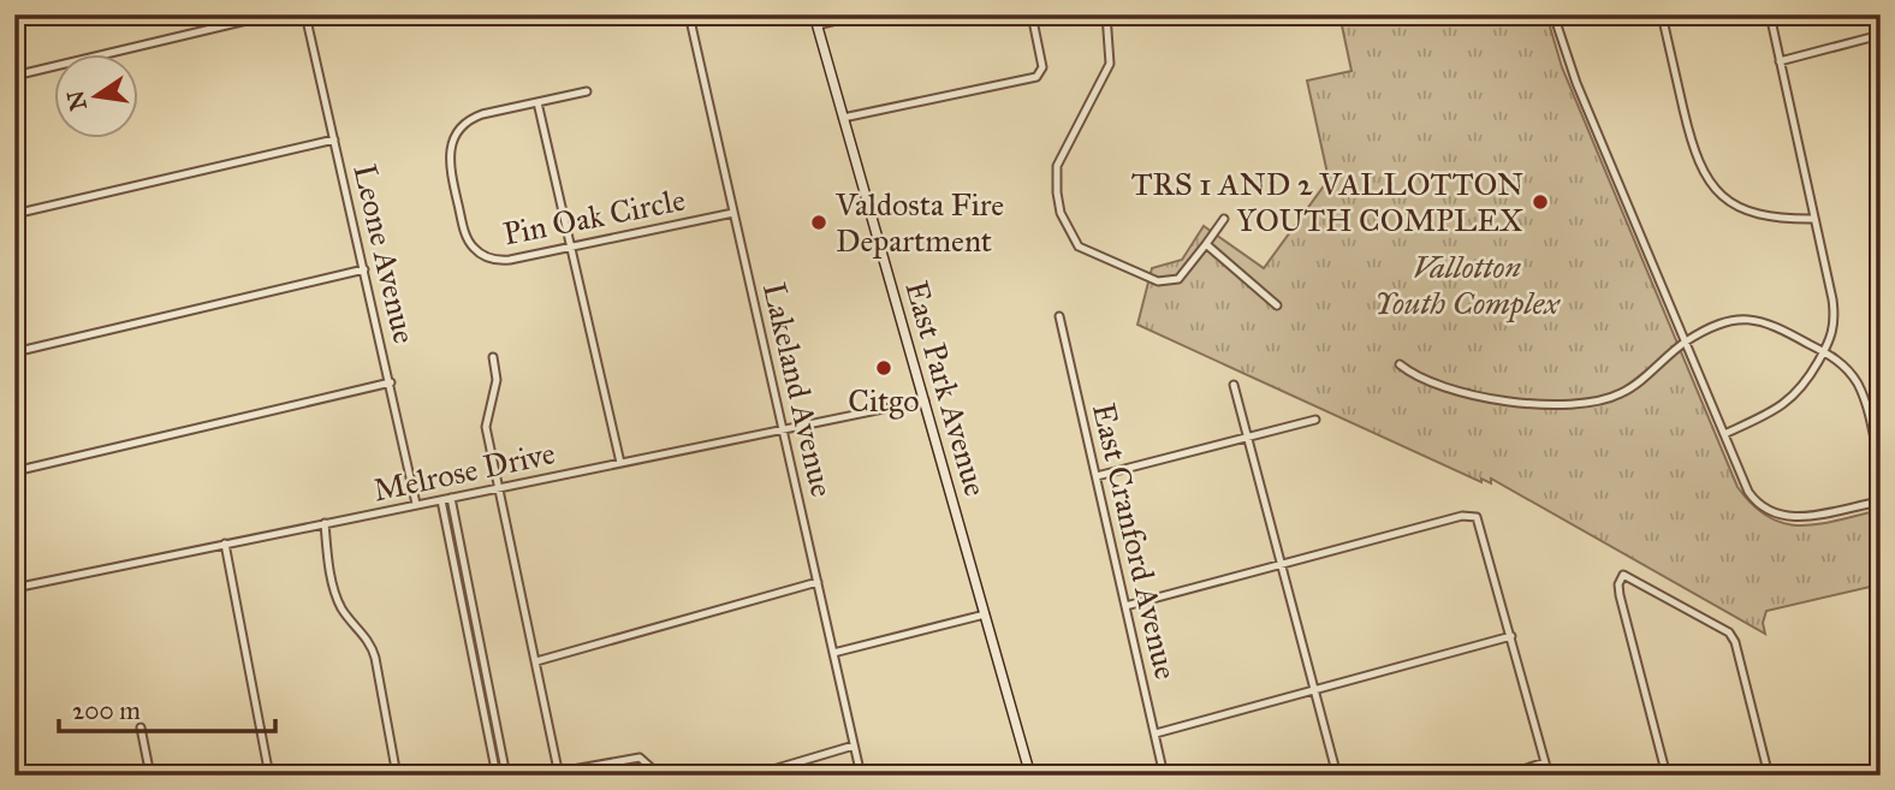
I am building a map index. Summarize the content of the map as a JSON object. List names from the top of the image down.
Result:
{
  "streets": {
    "main road": ["East Park Avenue"],
    "street": [
      "Pin Oak Circle",
      "Leone Avenue",
      "Lakeland Avenue",
      "Melrose Drive",
      "East Cranford Avenue"
    ]
  },
  "crossings": [
    ["Pin Oak Circle", "Lakeland Avenue"],
    ["Leone Avenue", "Melrose Drive"],
    ["East Park Avenue", "Melrose Drive"],
    ["Lakeland Avenue", "Melrose Drive"]
  ],
  "parks": ["Vallotton Youth Complex"],
  "places": ["TRS 1 AND 2 VALLOTTON YOUTH COMPLEX", "Valdosta Fire Department", "Citgo"],
  "scale_bar": "200 m",
  "north": "left"
}
